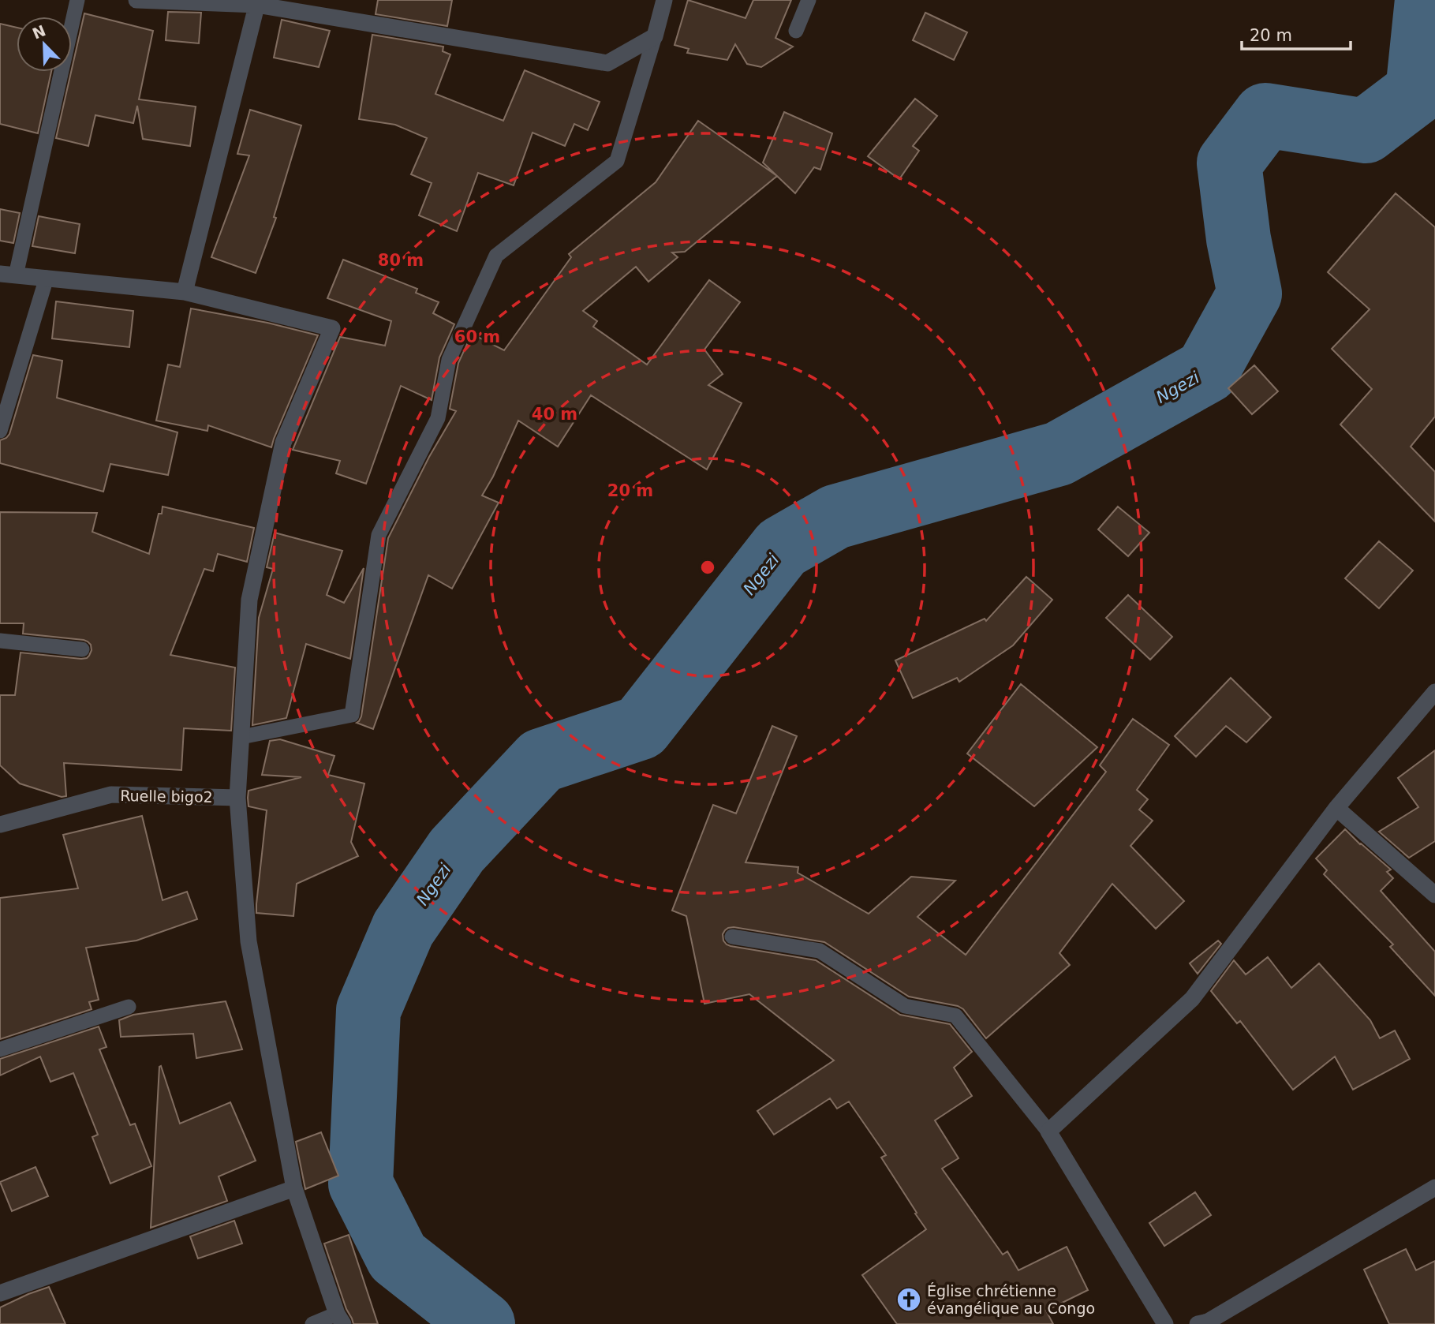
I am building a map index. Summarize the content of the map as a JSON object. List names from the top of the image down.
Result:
{
  "streets": {
    "street": ["Ruelle bigo2"]
  },
  "water": ["Ngezi"],
  "places": {
    "church": ["Église chrétienne évangélique au Congo"]
  },
  "scale_bar": "20 m",
  "north": "top left",
  "rings": [
    "80 m",
    "60 m",
    "40 m",
    "20 m"
  ]
}
